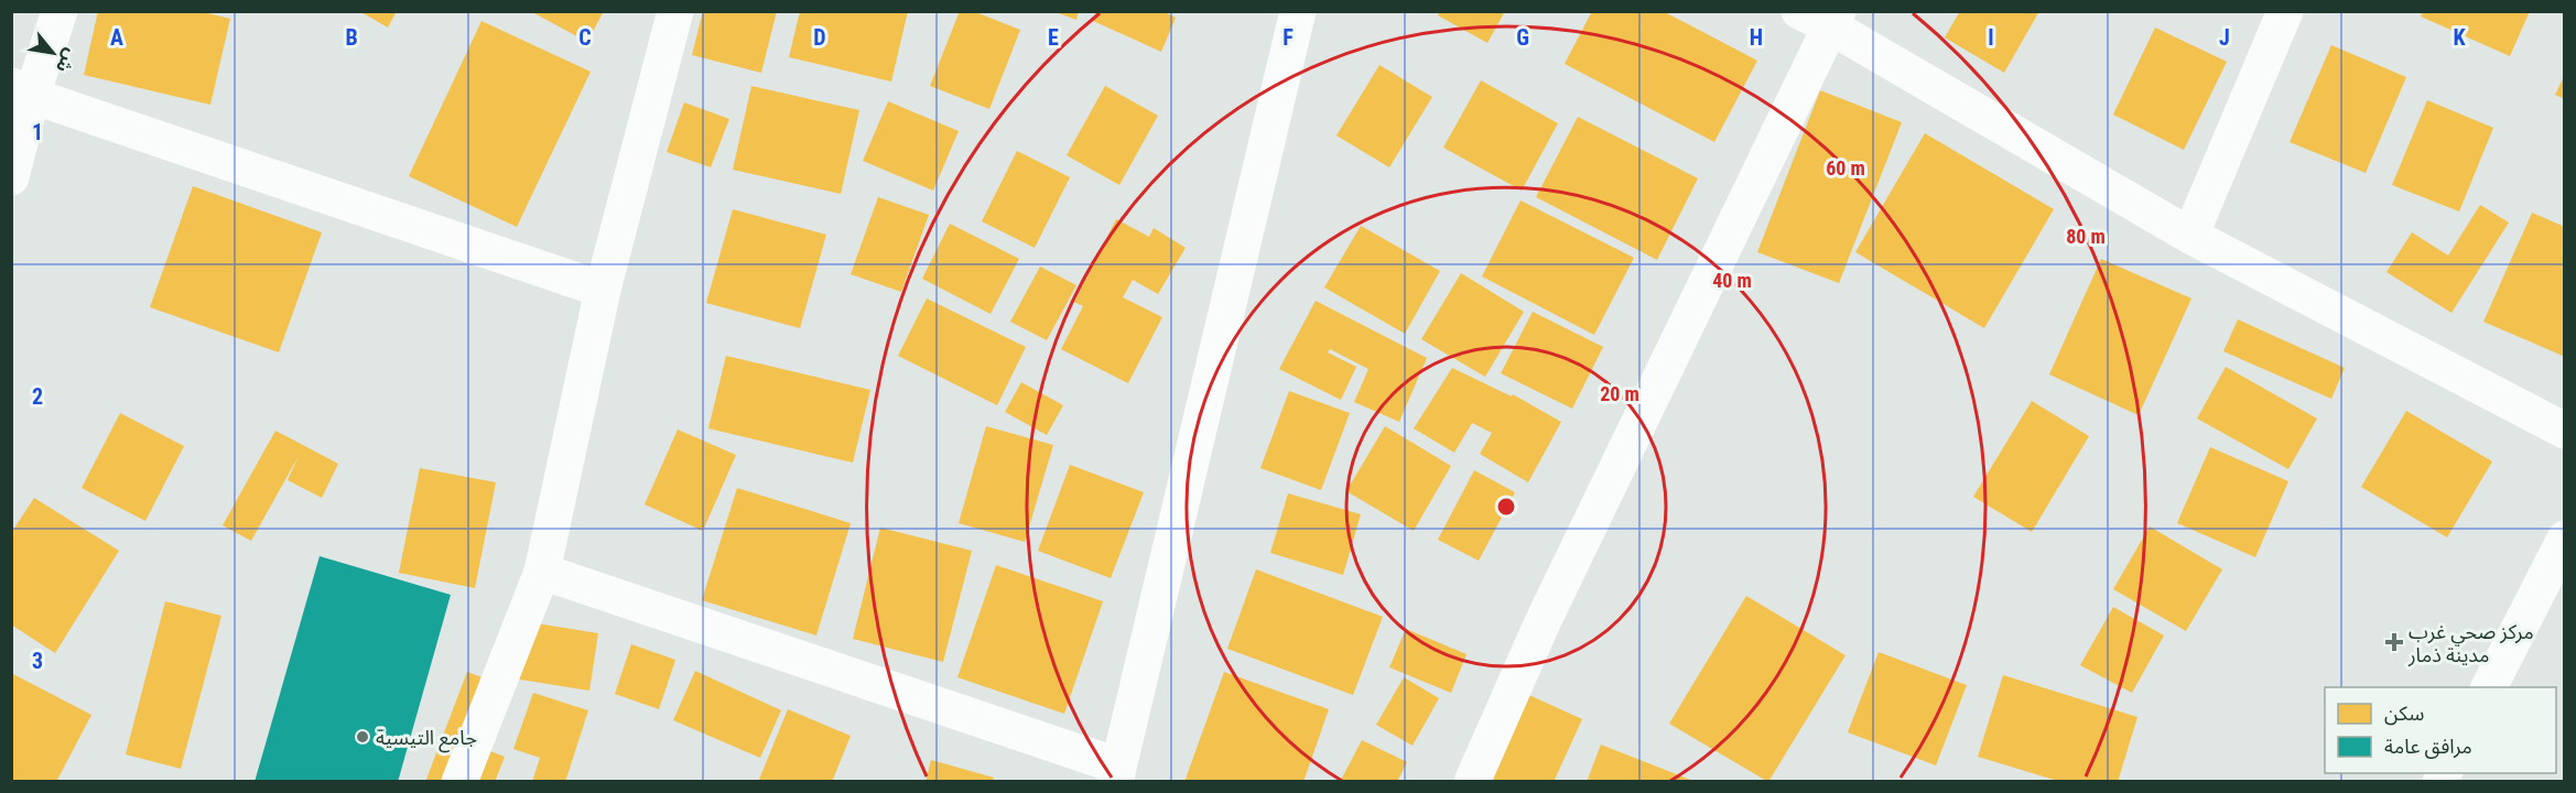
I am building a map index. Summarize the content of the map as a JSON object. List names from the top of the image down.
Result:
{
  "places": {
    "health": ["مركز صحي غرب مدينة ذمار"],
    "other": ["جامع التيسية"]
  },
  "legend": ["سكن", "مرافق عامة"],
  "north": "bottom right",
  "grid": {
    "columns": [
      "A",
      "B",
      "C",
      "D",
      "E",
      "F",
      "G",
      "H",
      "I",
      "J",
      "K"
    ],
    "rows": ["1", "2", "3"]
  },
  "rings": [
    "60 m",
    "80 m",
    "40 m",
    "20 m"
  ]
}
